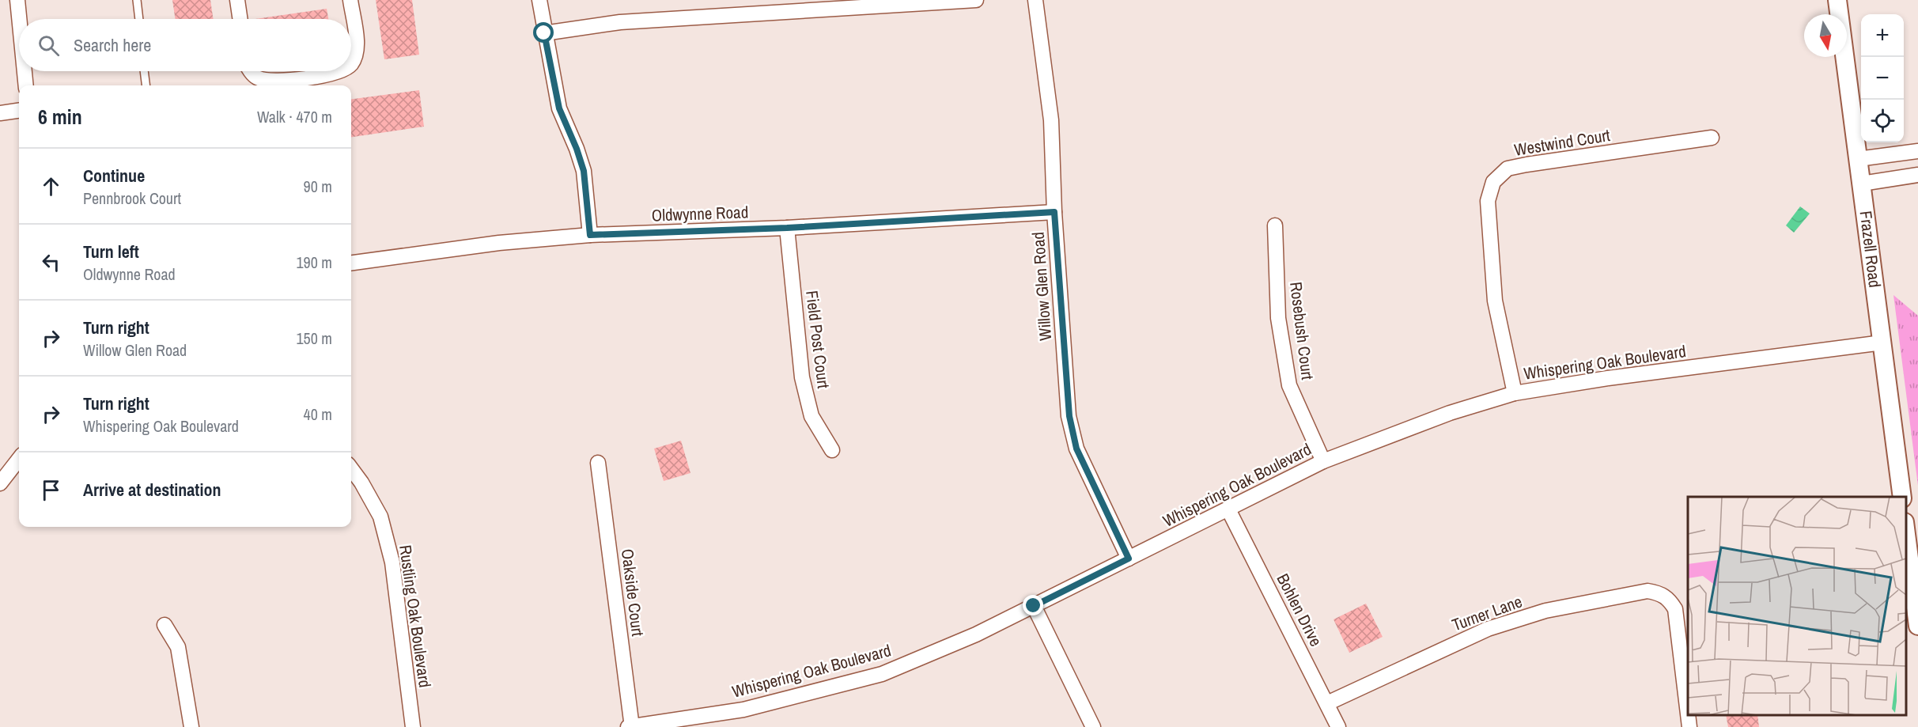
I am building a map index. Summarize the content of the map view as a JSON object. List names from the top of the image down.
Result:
{
  "streets": {
    "street": [
      "Westwind Court",
      "Oldwynne Road",
      "Frazell Road",
      "Willow Glen Road",
      "Rosebush Court",
      "Field Post Court",
      "Whispering Oak Boulevard",
      "Oakside Court",
      "Bohlen Drive",
      "Turner Lane",
      "Rustling Oak Boulevard"
    ]
  },
  "crossings": [
    ["Westwind Court", "Whispering Oak Boulevard"],
    ["Oldwynne Road", "Willow Glen Road"],
    ["Oldwynne Road", "Field Post Court"],
    ["Frazell Road", "Whispering Oak Boulevard"],
    ["Willow Glen Road", "Whispering Oak Boulevard"],
    ["Rosebush Court", "Whispering Oak Boulevard"],
    ["Whispering Oak Boulevard", "Oakside Court"],
    ["Whispering Oak Boulevard", "Bohlen Drive"],
    ["Bohlen Drive", "Turner Lane"]
  ],
  "north": "bottom",
  "page": {
    "map_buttons": ["+", "−"],
    "search": "Search here",
    "heading": ["6 min", "Walk · 470 m"],
    "list": [
      ["Continue", "Pennbrook Court", "90 m"],
      ["Turn left", "Oldwynne Road", "190 m"],
      ["Turn right", "Willow Glen Road", "150 m"],
      ["Turn right", "Whispering Oak Boulevard", "40 m"],
      "Arrive at destination"
    ]
  }
}
